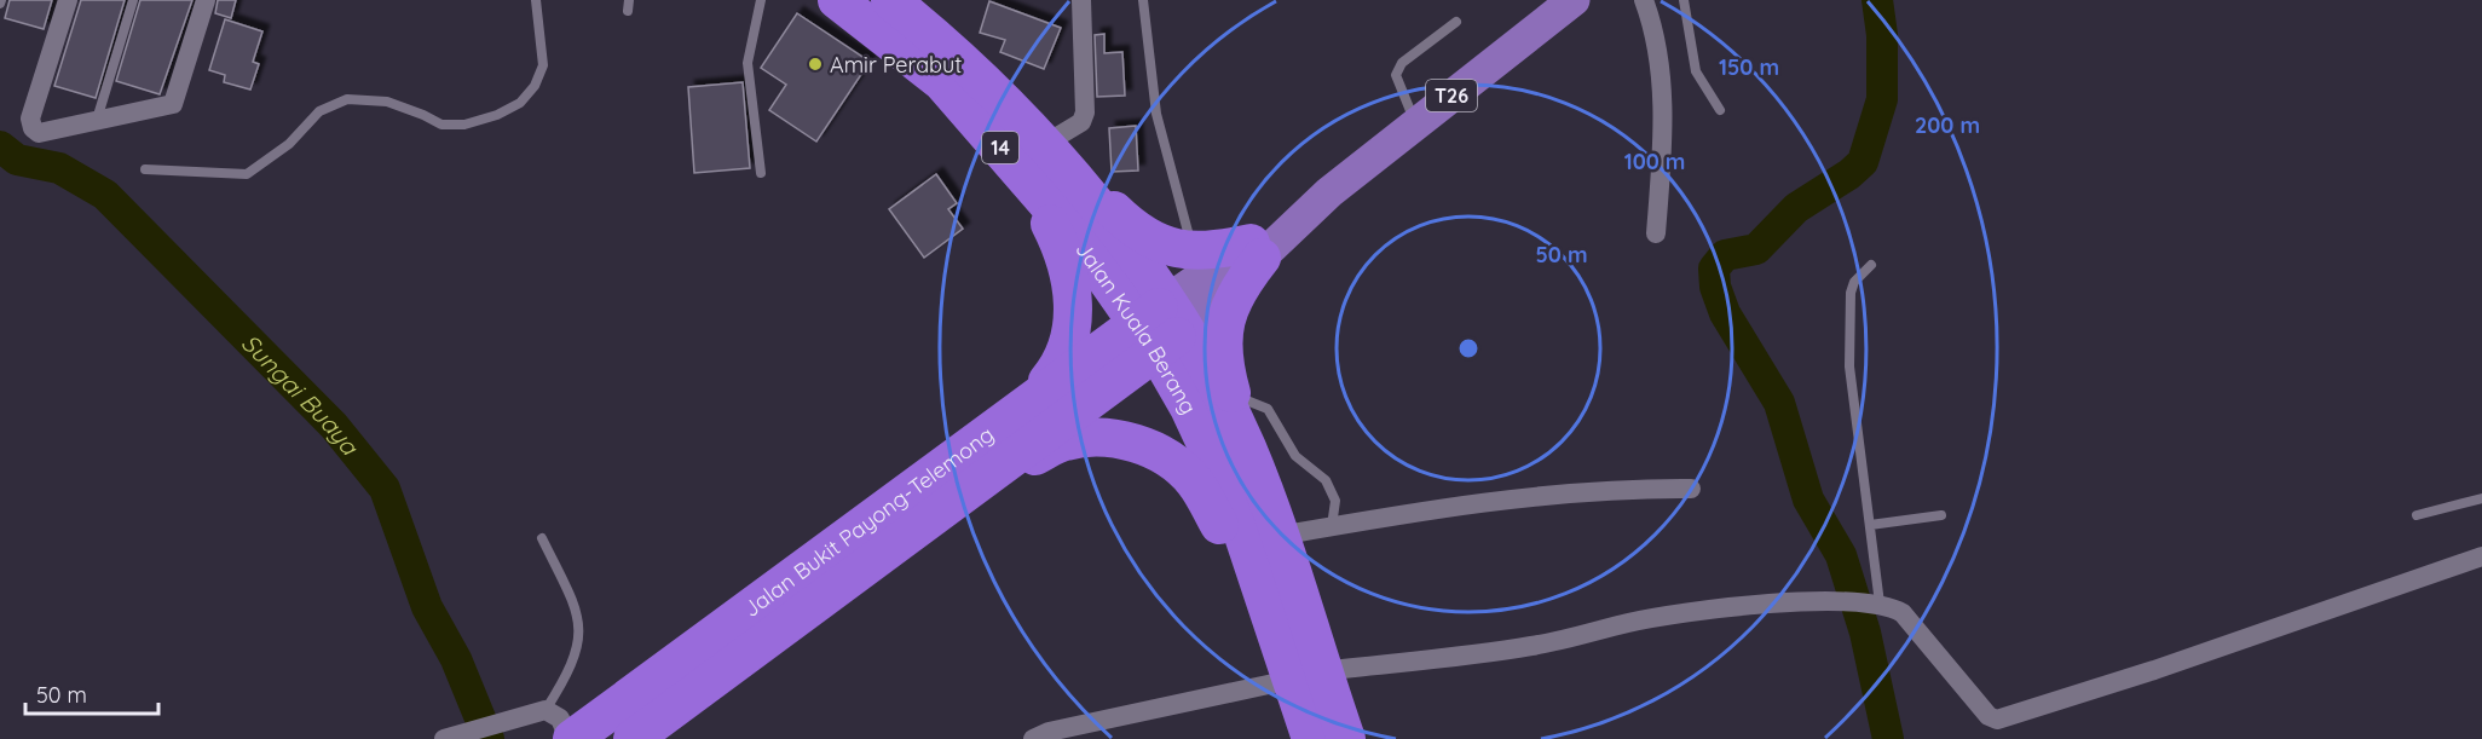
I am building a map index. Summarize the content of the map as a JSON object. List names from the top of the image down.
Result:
{
  "streets": {
    "highway": ["14", "Jalan Kuala Berang", "Jalan Bukit Payong-Telemong"],
    "main road": ["T26"]
  },
  "crossings": [
    ["Jalan Kuala Berang", "Jalan Bukit Payong-Telemong"]
  ],
  "water": ["Sungai Buaya"],
  "places": ["Amir Perabut"],
  "scale_bar": "50 m",
  "rings": [
    "150 m",
    "200 m",
    "100 m",
    "50 m"
  ]
}
